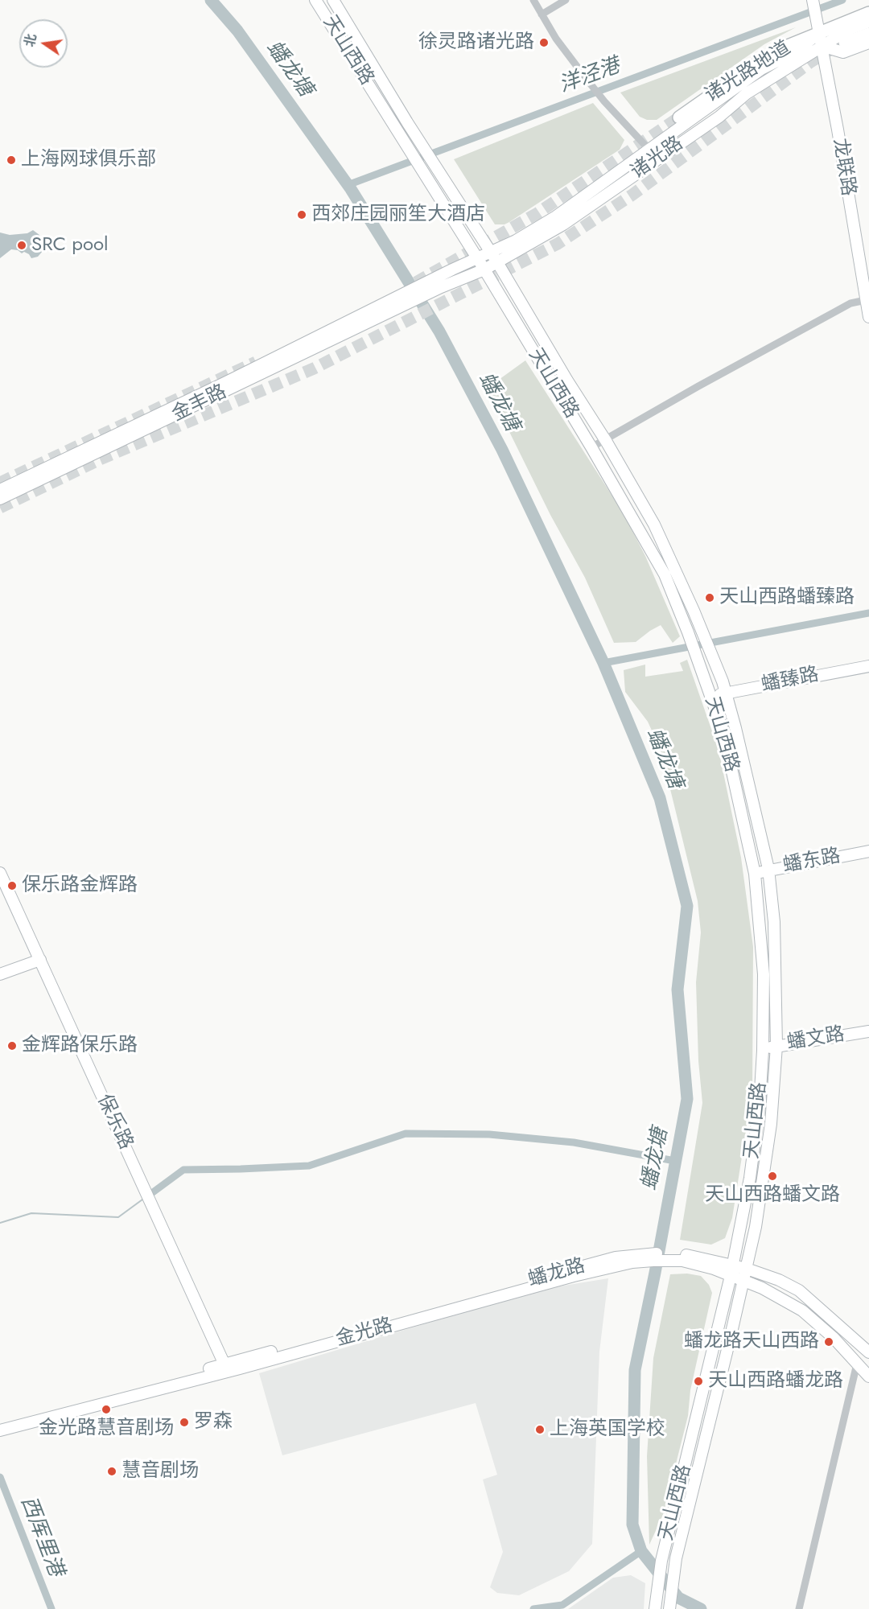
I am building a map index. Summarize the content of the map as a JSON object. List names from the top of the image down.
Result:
{
  "streets": {
    "main road": [
      "天山西路",
      "诸光路地道",
      "诸光路",
      "龙联路",
      "金丰路",
      "蟠臻路",
      "蟠东路",
      "蟠文路",
      "保乐路",
      "蟠龙路"
    ]
  },
  "crossings": [
    ["天山西路", "诸光路"],
    ["天山西路", "蟠臻路"],
    ["天山西路", "蟠东路"],
    ["天山西路", "蟠文路"],
    ["天山西路", "蟠龙路"],
    ["诸光路地道", "龙联路"],
    ["诸光路", "龙联路"],
    ["保乐路", "蟠龙路"]
  ],
  "water": ["蟠龙塘", "洋泾港", "西厍里港"],
  "places": [
    "徐灵路诸光路",
    "上海网球俱乐部",
    "西郊庄园丽笙大酒店",
    "SRC pool",
    "天山西路蟠臻路",
    "保乐路金辉路",
    "金辉路保乐路",
    "天山西路蟠文路",
    "蟠龙路天山西路",
    "天山西路蟠龙路",
    "金光路慧音剧场",
    "罗森",
    "上海英国学校",
    "慧音剧场"
  ],
  "north": "left"
}
